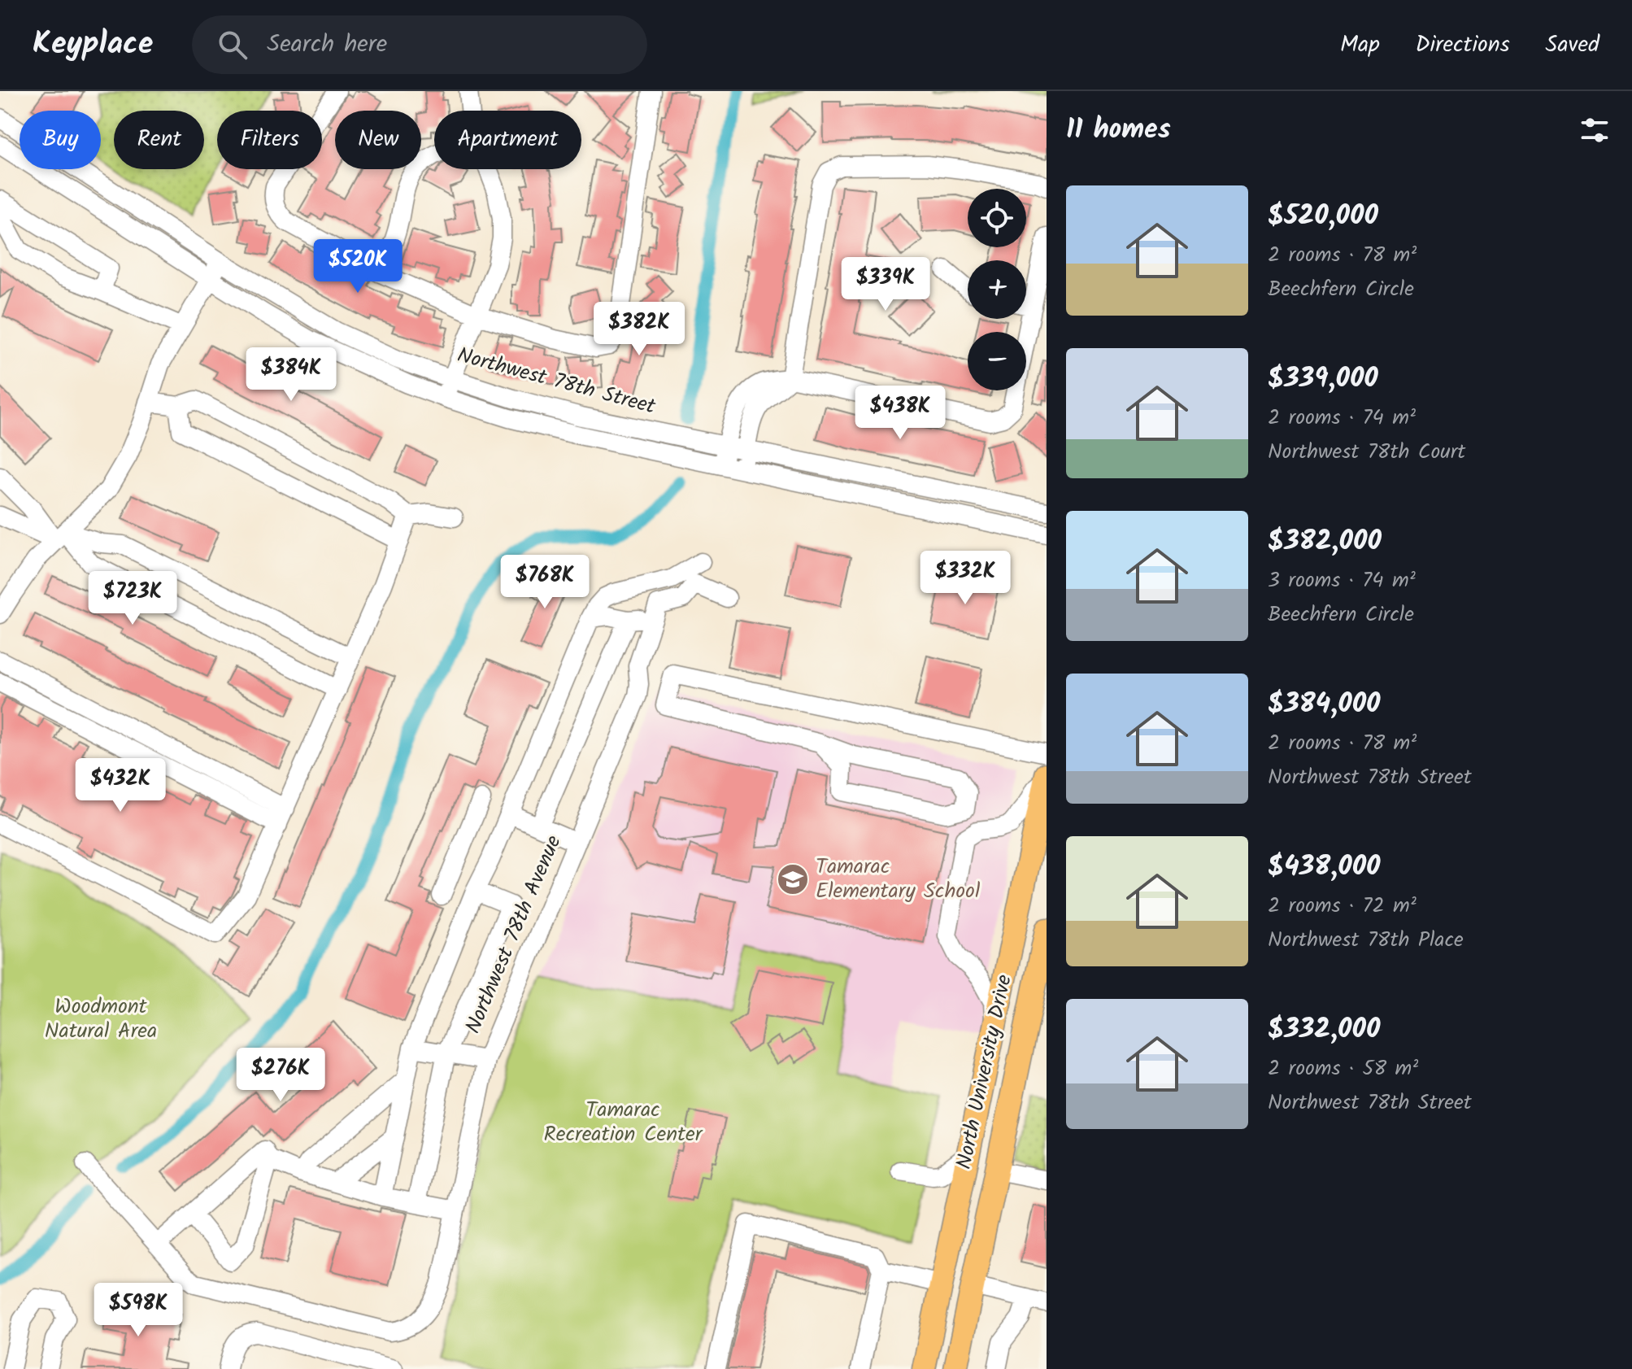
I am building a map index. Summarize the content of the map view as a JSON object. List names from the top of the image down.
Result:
{
  "streets": {
    "main road": ["North University Drive"],
    "street": ["Northwest 78th Street", "Northwest 78th Avenue"]
  },
  "parks": ["Woodmont Natural Area", "Tamarac Recreation Center"],
  "places": {
    "school or university": ["Tamarac Elementary School"]
  },
  "page": {
    "header": "Keyplace",
    "search": "Search here",
    "nav": ["Map", "Directions", "Saved"],
    "heading": "11 homes",
    "chip": [
      "Buy",
      "Rent",
      "Filters",
      "New",
      "Apartment"
    ],
    "list": [
      {
        "name": "$520,000",
        "note": "2 rooms · 78 m² · Beechfern Circle"
      },
      {
        "name": "$339,000",
        "note": "2 rooms · 74 m² · Northwest 78th Court"
      },
      {
        "name": "$382,000",
        "note": "3 rooms · 74 m² · Beechfern Circle"
      },
      {
        "name": "$384,000",
        "note": "2 rooms · 78 m² · Northwest 78th Street"
      },
      {
        "name": "$438,000",
        "note": "2 rooms · 72 m² · Northwest 78th Place"
      },
      {
        "name": "$332,000",
        "note": "2 rooms · 58 m² · Northwest 78th Street"
      }
    ],
    "map_buttons": ["+", "−"],
    "price": [
      "$520K",
      "$339K",
      "$382K",
      "$384K",
      "$438K",
      "$332K",
      "$768K",
      "$723K",
      "$432K",
      "$276K",
      "$598K"
    ]
  }
}
